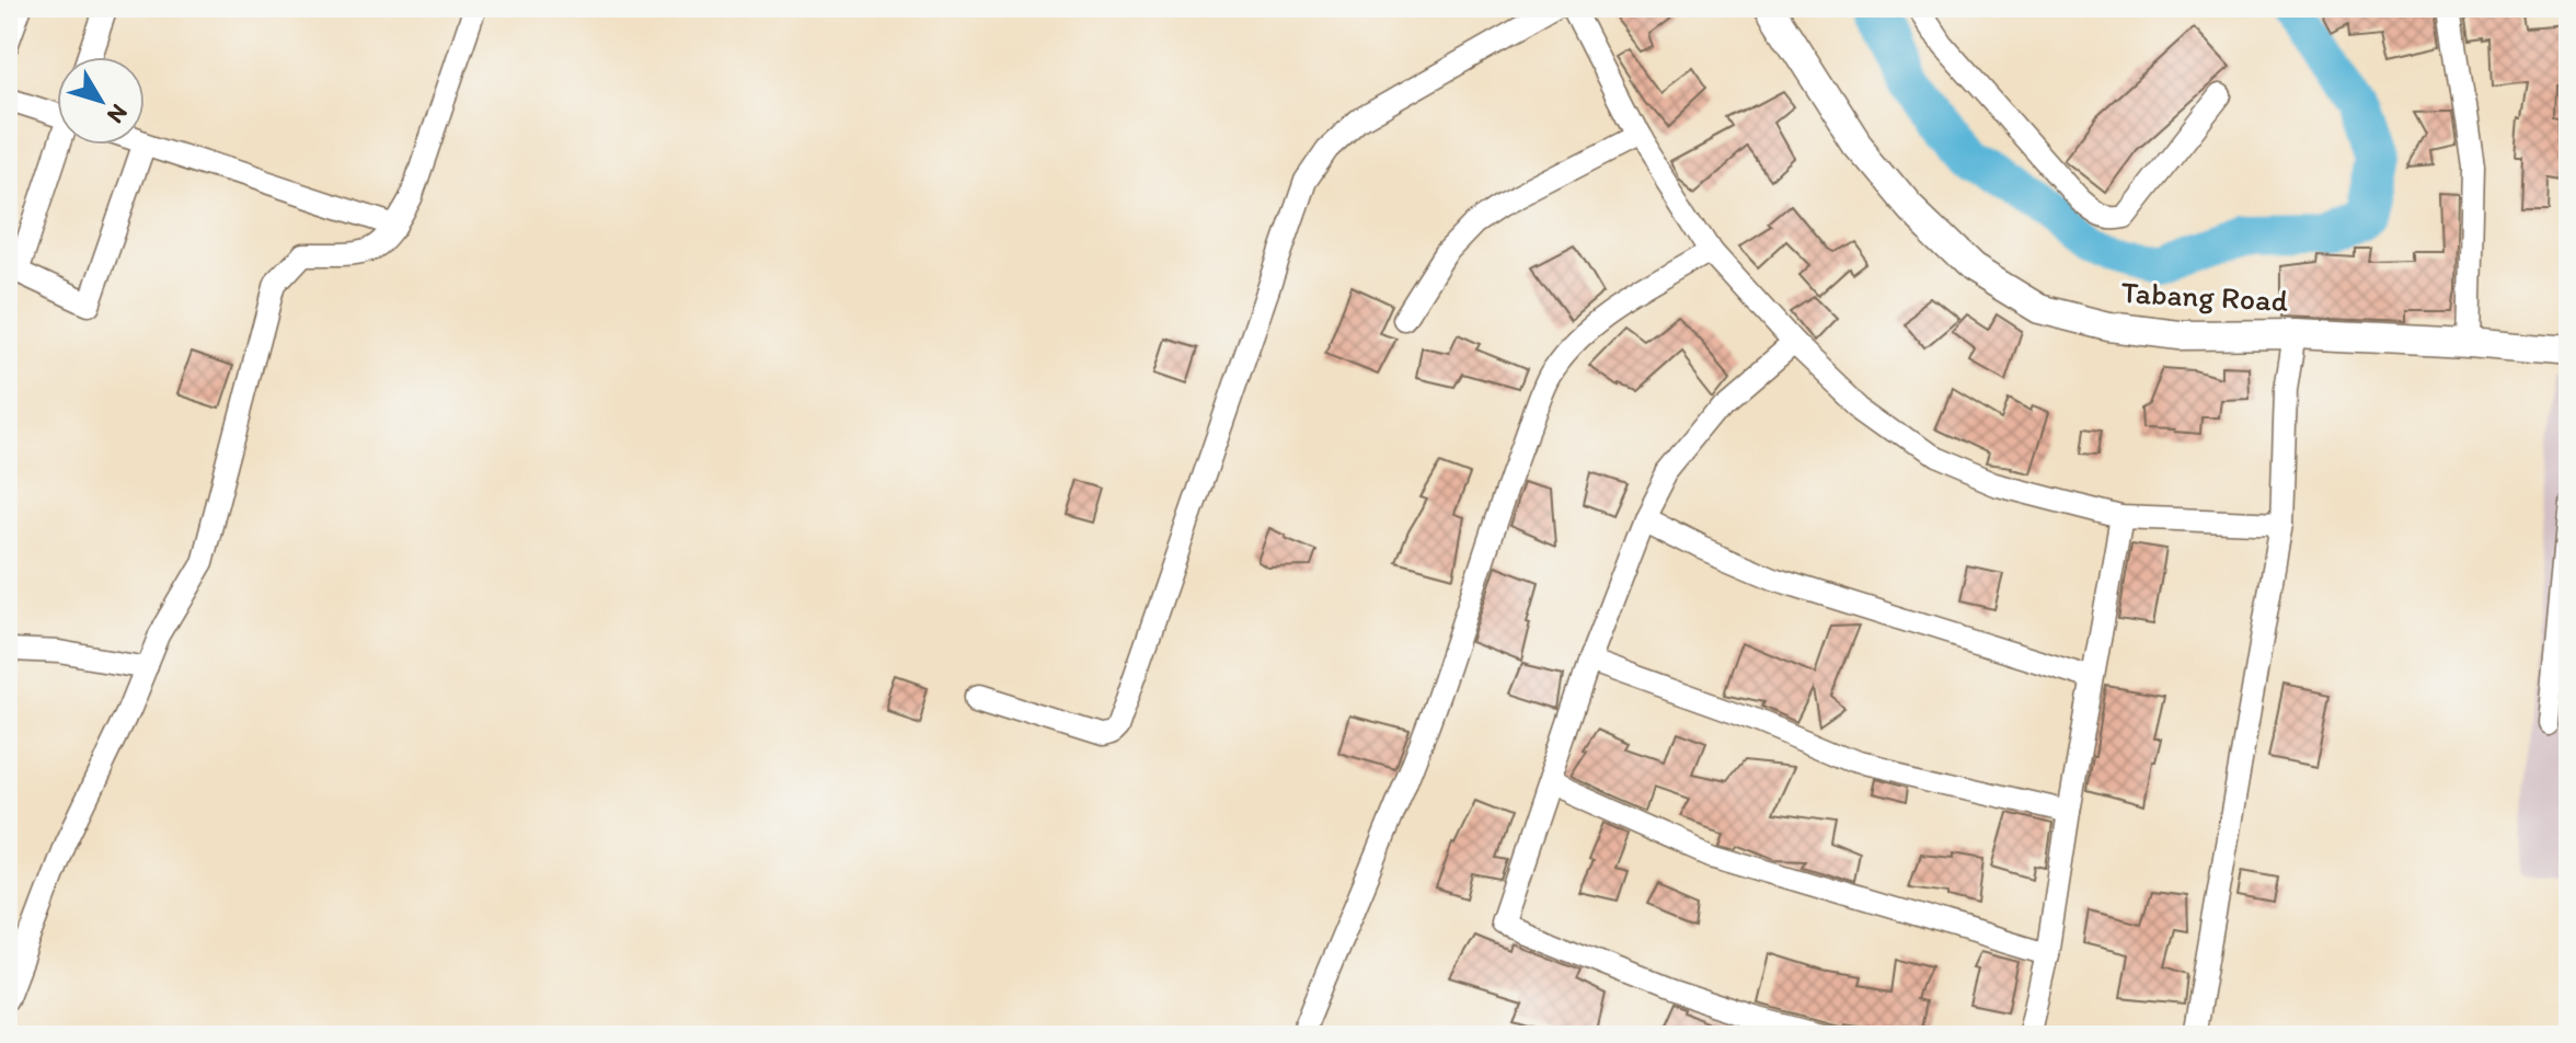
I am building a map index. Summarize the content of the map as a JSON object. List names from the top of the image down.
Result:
{
  "streets": {
    "main road": ["Tabang Road"]
  },
  "north": "bottom right"
}
